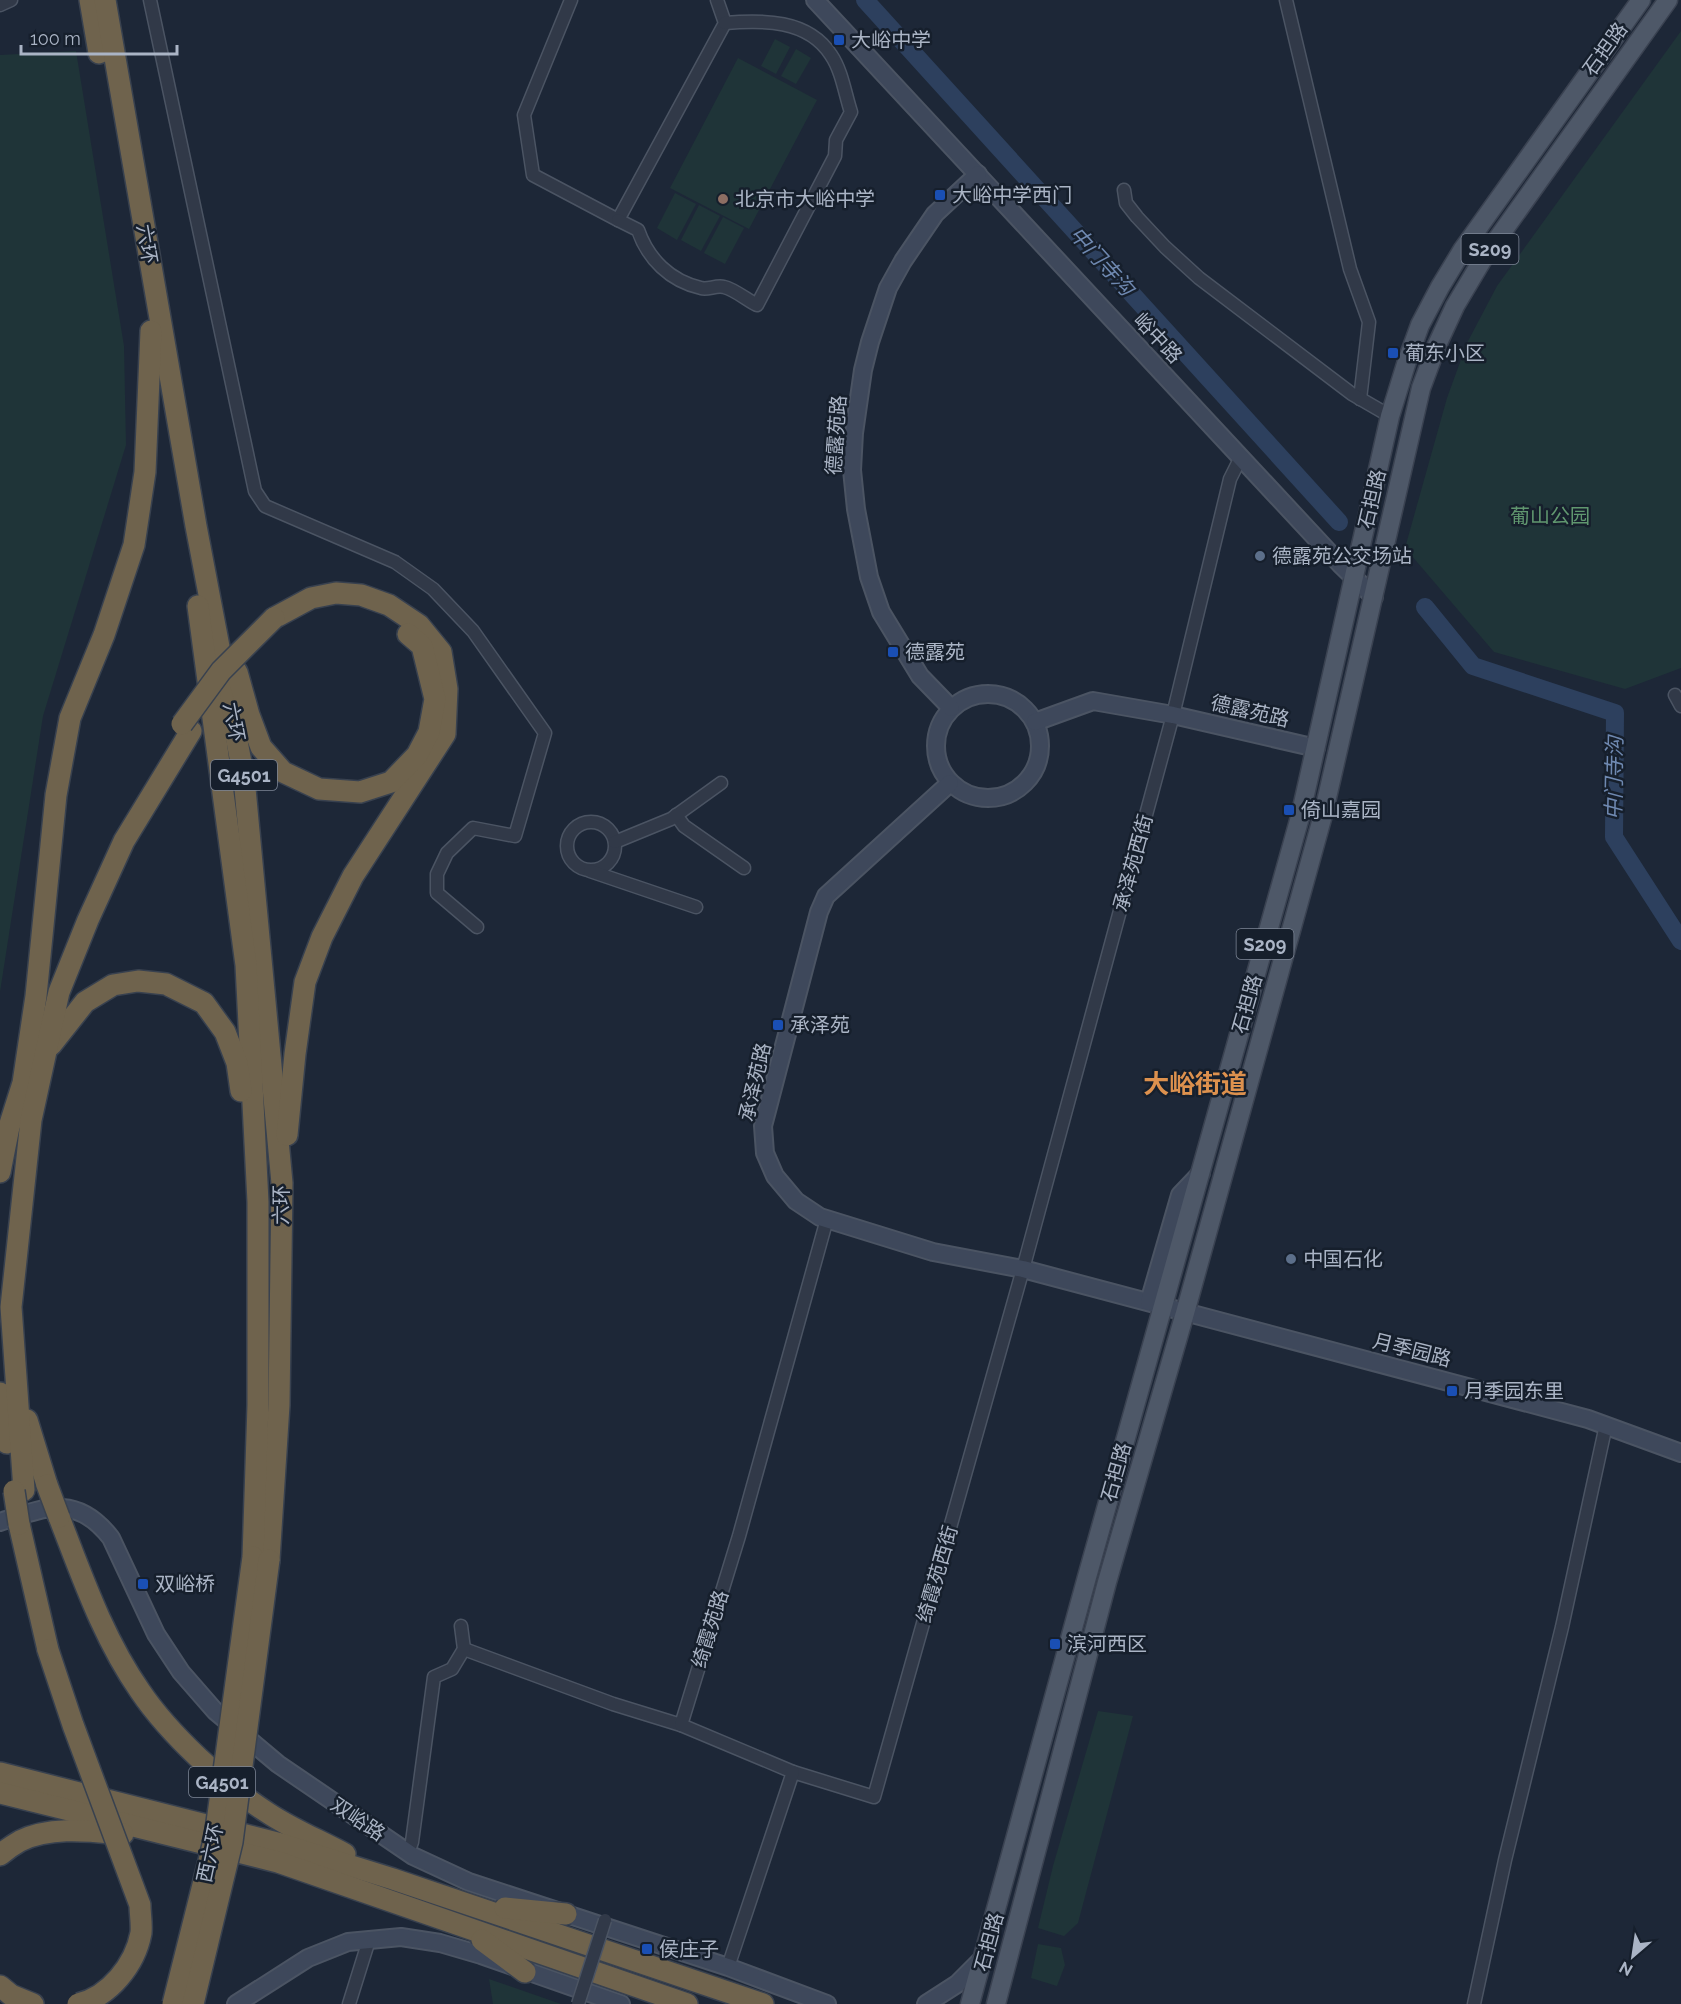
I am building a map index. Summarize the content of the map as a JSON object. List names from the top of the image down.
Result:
{
  "streets": {
    "highway": [
      "六环",
      "G4501",
      "双峪路",
      "西六环"
    ],
    "main road": ["石担路", "S209"],
    "street": [
      "峪中路",
      "德露苑路",
      "承泽苑西街",
      "承泽苑路",
      "月季园路",
      "绮霞苑西街",
      "绮霞苑路"
    ]
  },
  "crossings": [
    ["石担路", "峪中路"],
    ["石担路", "德露苑路"],
    ["石担路", "承泽苑路"],
    ["石担路", "月季园路"],
    ["六环", "西六环"],
    ["峪中路", "德露苑路"],
    ["峪中路", "承泽苑西街"],
    ["德露苑路", "承泽苑西街"],
    ["德露苑路", "承泽苑路"],
    ["承泽苑西街", "承泽苑路"],
    ["承泽苑西街", "绮霞苑西街"],
    ["承泽苑路", "月季园路"],
    ["承泽苑路", "绮霞苑西街"],
    ["承泽苑路", "绮霞苑路"]
  ],
  "districts": ["大峪街道"],
  "water": ["中门寺沟"],
  "parks": ["葡山公园"],
  "places": {
    "transit": [
      "大峪中学",
      "大峪中学西门",
      "葡东小区",
      "德露苑",
      "倚山嘉园",
      "承泽苑",
      "月季园东里",
      "双峪桥",
      "滨河西区",
      "侯庄子"
    ],
    "other": ["北京市大峪中学", "德露苑公交场站", "中国石化"]
  },
  "scale_bar": "100 m",
  "north": "bottom left"
}
